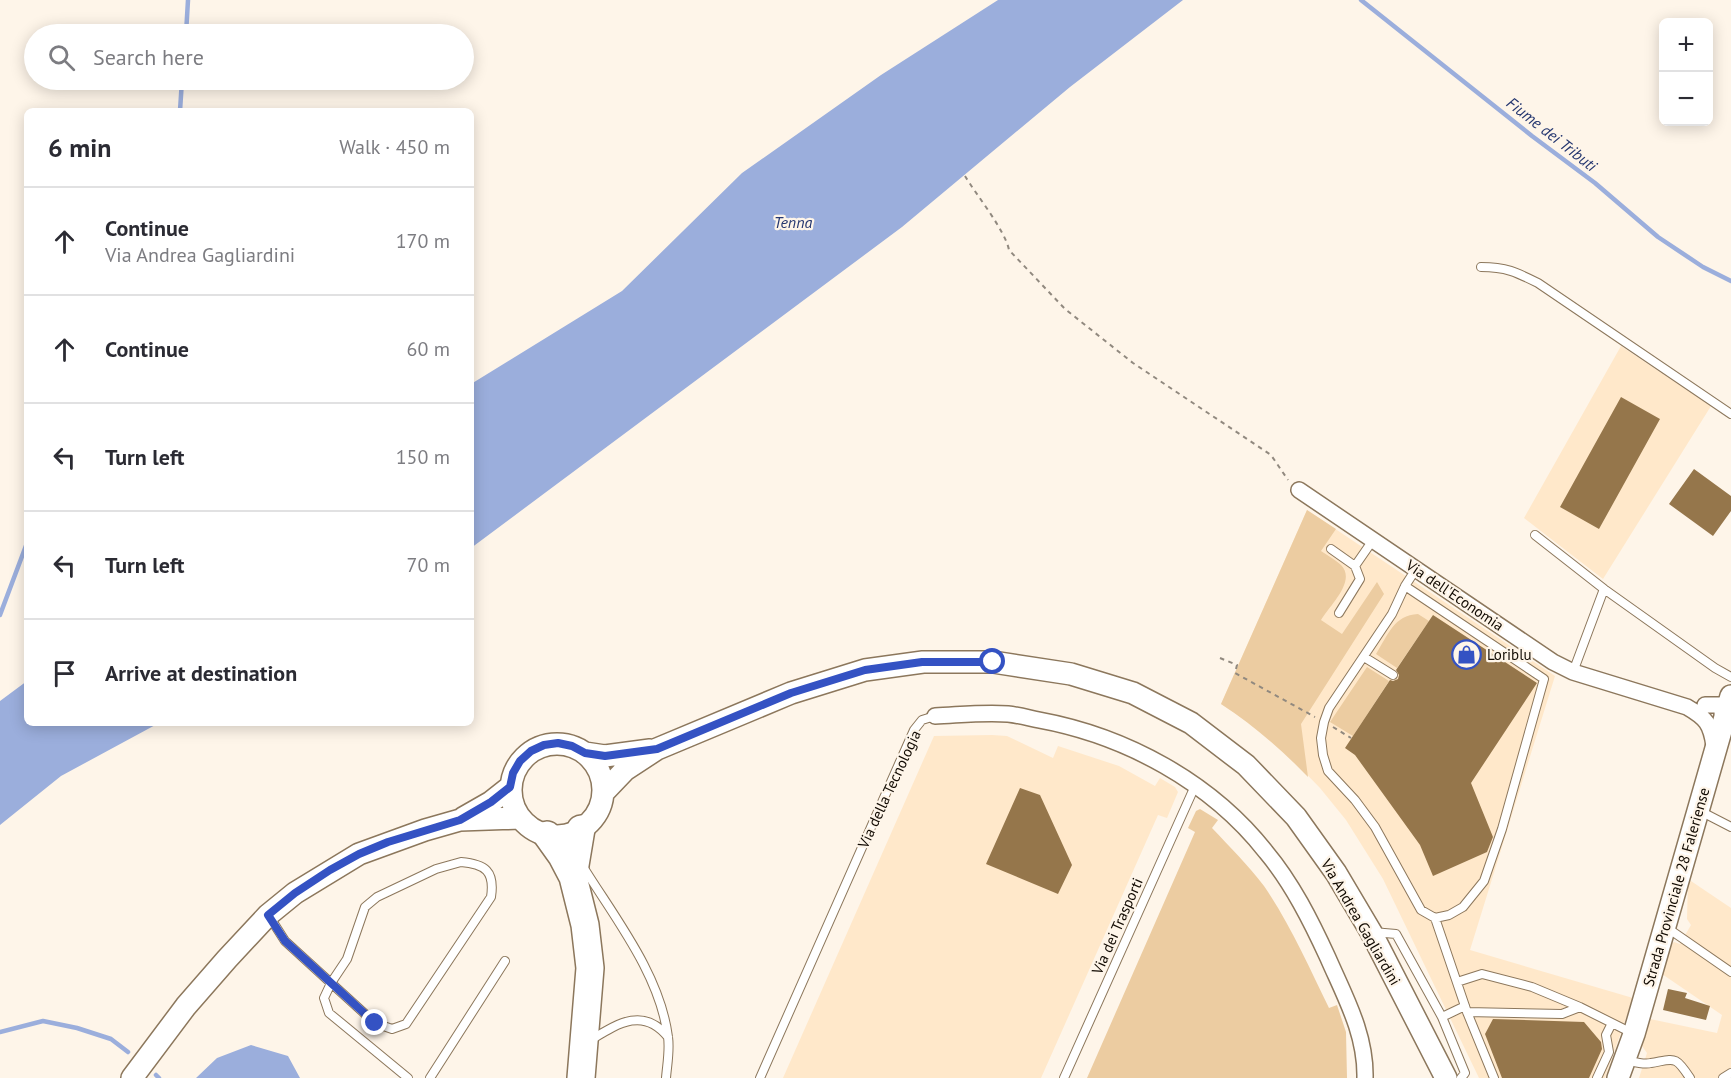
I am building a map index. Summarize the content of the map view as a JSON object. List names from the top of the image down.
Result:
{
  "streets": {
    "main road": ["Strada Provinciale 28 Faleriense", "Via Andrea Gagliardini"],
    "street": ["Via dell'Economia", "Via della Tecnologia"],
    "lane": ["Via dei Trasporti"]
  },
  "crossings": [
    ["Via della Tecnologia", "Via dei Trasporti"]
  ],
  "water": ["Fiume dei Tributi", "Tenna"],
  "places": {
    "shop": ["Loriblu"]
  },
  "page": {
    "map_buttons": ["+", "−"],
    "search": "Search here",
    "heading": ["6 min", "Walk · 450 m"],
    "list": [
      ["Continue", "Via Andrea Gagliardini", "170 m"],
      ["Continue", "60 m"],
      ["Turn left", "150 m"],
      ["Turn left", "70 m"],
      "Arrive at destination"
    ]
  }
}
